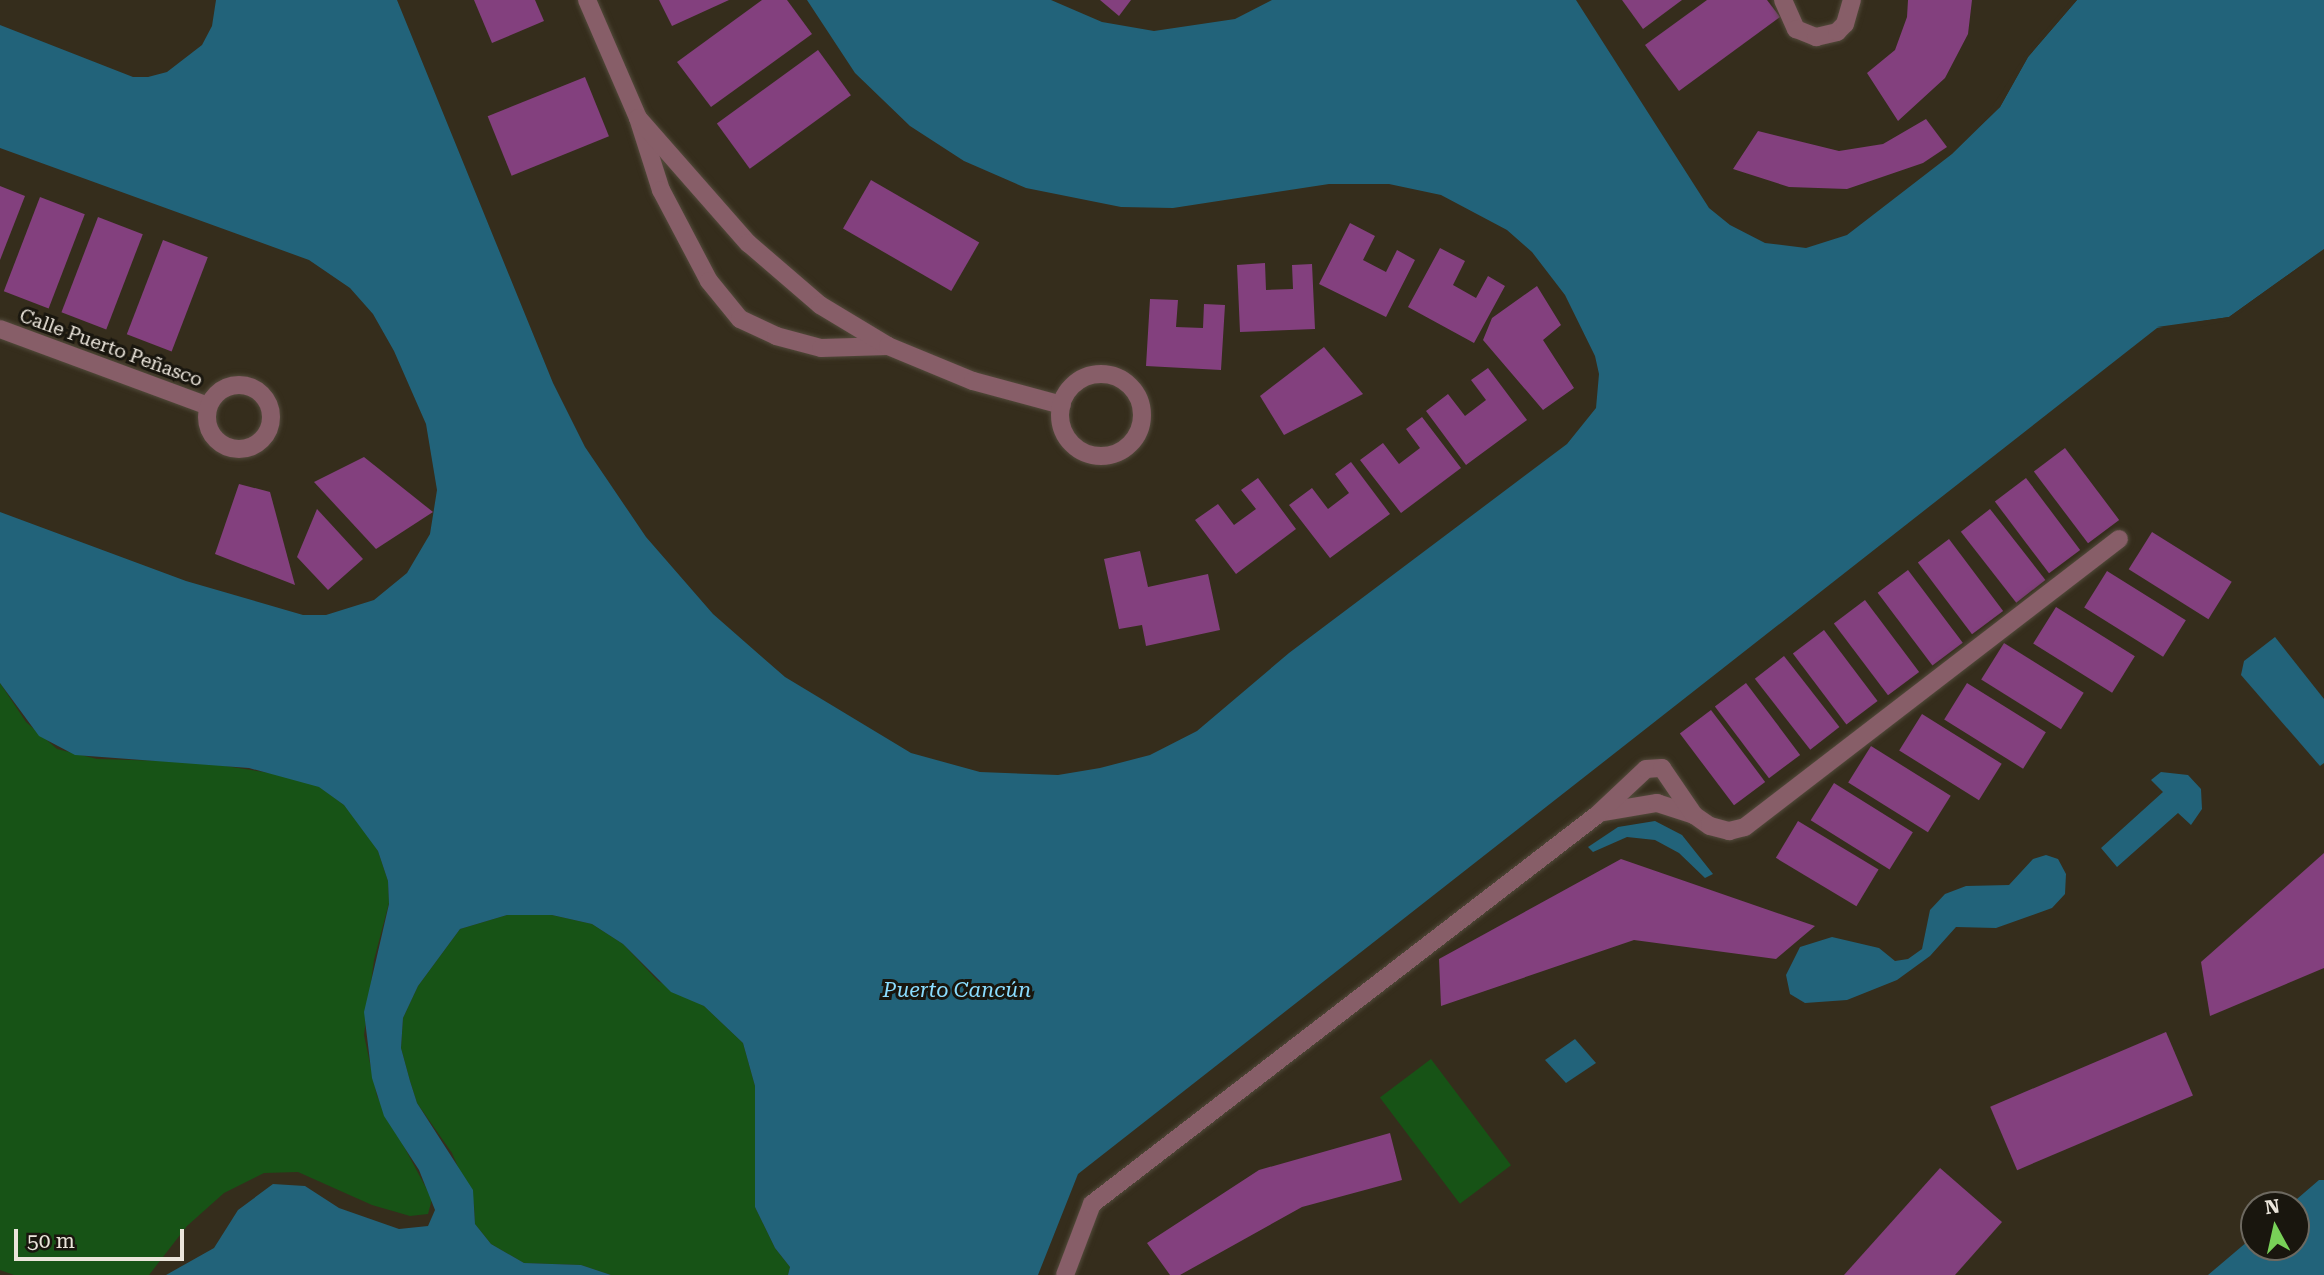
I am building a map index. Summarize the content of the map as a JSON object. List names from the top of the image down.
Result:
{
  "streets": {
    "street": ["Calle Puerto Peñasco"]
  },
  "water": ["Puerto Cancún"],
  "scale_bar": "50 m",
  "north": "top"
}
